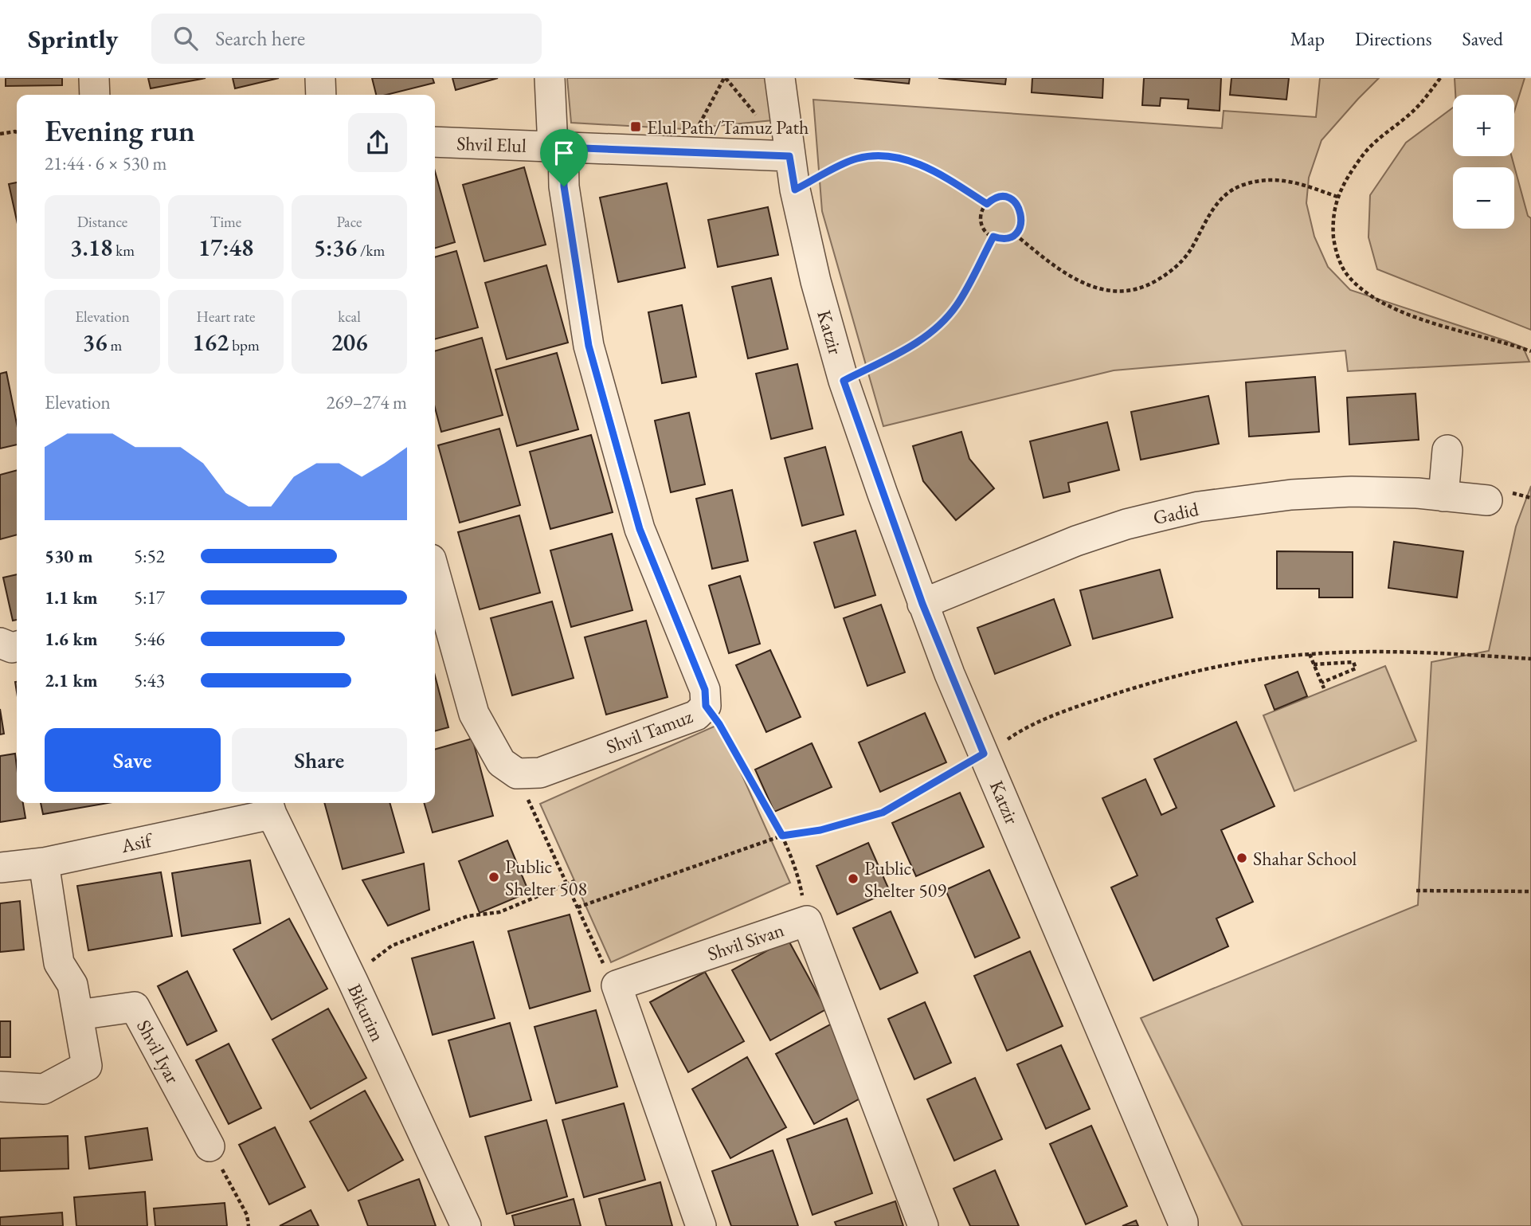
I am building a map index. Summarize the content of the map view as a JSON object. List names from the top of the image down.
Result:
{
  "streets": {
    "street": [
      "Shvil Elul",
      "Katzir",
      "Gadid",
      "Shvil Tamuz",
      "Asif",
      "Shvil Sivan",
      "Bikurim",
      "Shvil Iyar"
    ]
  },
  "crossings": [
    ["Shvil Elul", "Katzir"],
    ["Shvil Elul", "Shvil Tamuz"],
    ["Katzir", "Gadid"],
    ["Asif", "Bikurim"]
  ],
  "places": {
    "transit": ["Elul Path/Tamuz Path"],
    "other": ["Shahar School", "Public Shelter 508", "Public Shelter 509"]
  },
  "page": {
    "header": "Sprintly",
    "search": "Search here",
    "nav": ["Map", "Directions", "Saved"],
    "map_buttons": ["+", "−"],
    "heading": ["Evening run", "21:44 · 6 × 530 m"],
    "stats": [
      ["Distance", "3.18 km"],
      ["Time", "17:48"],
      ["Pace", "5:36 /km"],
      ["Elevation", "36 m"],
      ["Heart rate", "162 bpm"],
      ["kcal", "206"]
    ],
    "chart": ["Elevation", "269–274 m"],
    "list": [
      {
        "name": "530 m",
        "note": "5:52"
      },
      {
        "name": "1.1 km",
        "note": "5:17"
      },
      {
        "name": "1.6 km",
        "note": "5:46"
      },
      {
        "name": "2.1 km",
        "note": "5:43"
      }
    ],
    "buttons": ["Save", "Share"]
  }
}
